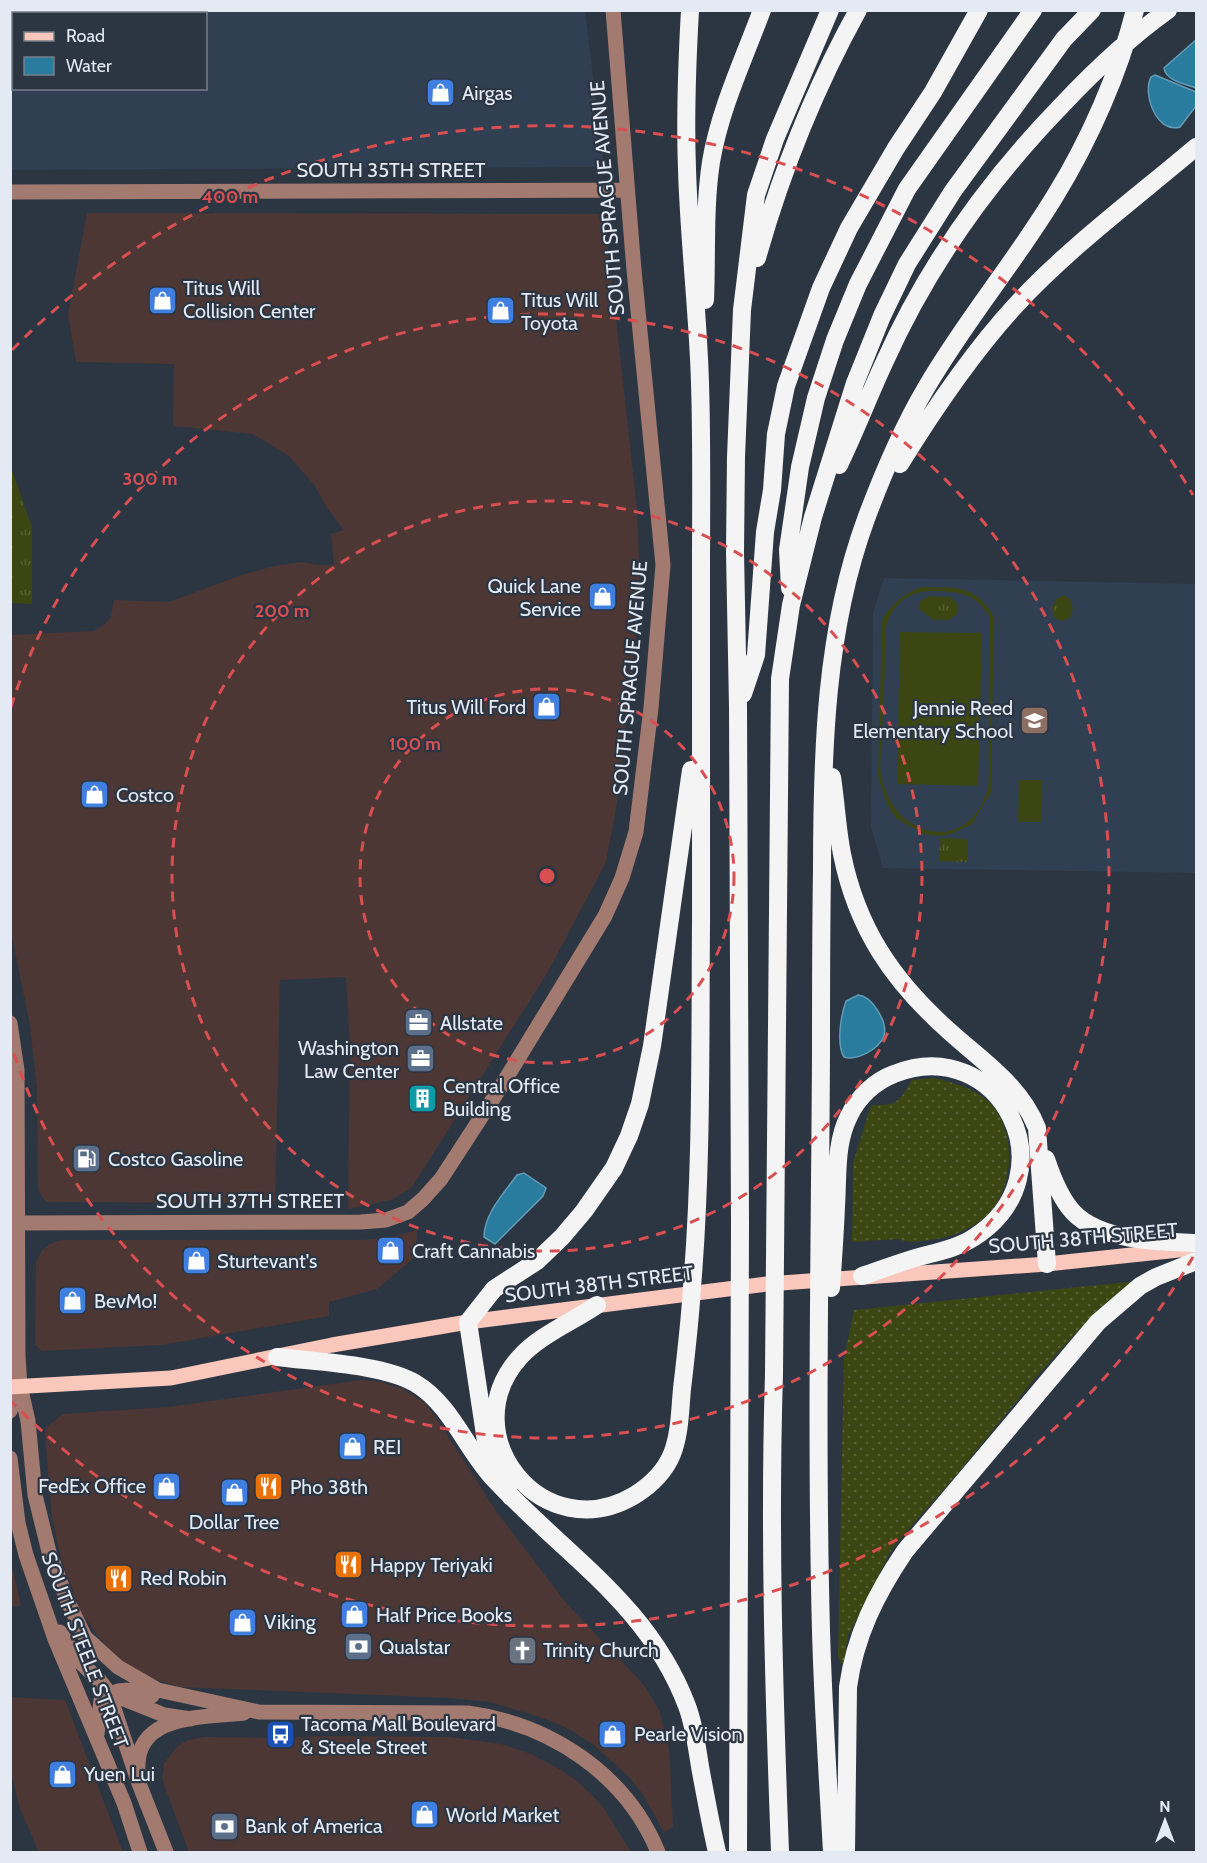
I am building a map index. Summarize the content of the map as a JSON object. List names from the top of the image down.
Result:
{
  "streets": {
    "main road": ["SOUTH 38TH STREET"],
    "street": [
      "SOUTH 35TH STREET",
      "SOUTH SPRAGUE AVENUE",
      "SOUTH 37TH STREET",
      "SOUTH STEELE STREET"
    ]
  },
  "crossings": [
    ["SOUTH 35TH STREET", "SOUTH SPRAGUE AVENUE"],
    ["SOUTH SPRAGUE AVENUE", "SOUTH 37TH STREET"],
    ["SOUTH 37TH STREET", "SOUTH STEELE STREET"],
    ["SOUTH 38TH STREET", "SOUTH STEELE STREET"]
  ],
  "places": {
    "shop": [
      "Airgas",
      "Titus Will Collision Center",
      "Titus Will Toyota",
      "Quick Lane Service",
      "Titus Will Ford",
      "Costco",
      "Craft Cannabis",
      "Sturtevant's",
      "BevMo!",
      "REI",
      "FedEx Office",
      "Dollar Tree",
      "Half Price Books",
      "Viking",
      "Pearle Vision",
      "Yuen Lui",
      "World Market"
    ],
    "school or university": ["Jennie Reed Elementary School"],
    "office": ["Allstate", "Washington Law Center"],
    "building": ["Central Office Building"],
    "fuel station": ["Costco Gasoline"],
    "restaurant": ["Pho 38th", "Happy Teriyaki", "Red Robin"],
    "bank": ["Qualstar", "Bank of America"],
    "church": ["Trinity Church"],
    "bus stop": ["Tacoma Mall Boulevard & Steele Street"]
  },
  "legend": ["Road", "Water"],
  "north": "top",
  "rings": [
    "400 m",
    "300 m",
    "200 m",
    "100 m"
  ]
}
